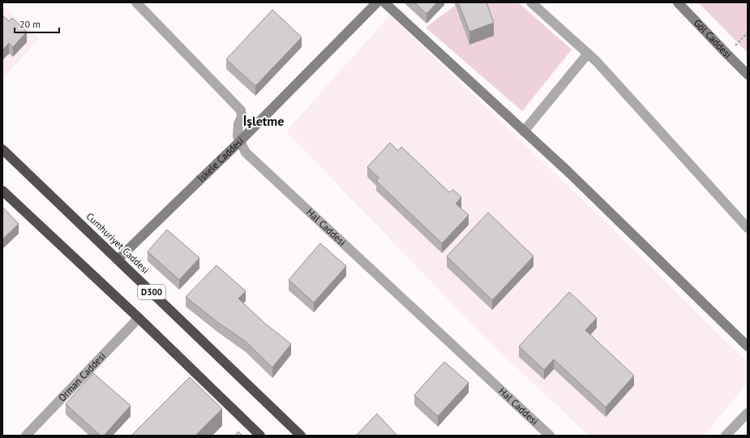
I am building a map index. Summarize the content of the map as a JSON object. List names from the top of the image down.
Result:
{
  "streets": {
    "highway": ["Cumhuriyet Caddesi", "D300"],
    "street": [
      "Göl Caddesi",
      "İskele Caddesi",
      "Hal Caddesi",
      "Orman Caddesi"
    ]
  },
  "crossings": [
    ["İskele Caddesi", "Hal Caddesi"],
    ["İskele Caddesi", "Cumhuriyet Caddesi"],
    ["D300", "Orman Caddesi"]
  ],
  "districts": ["İşletme"],
  "scale_bar": "20 m"
}
